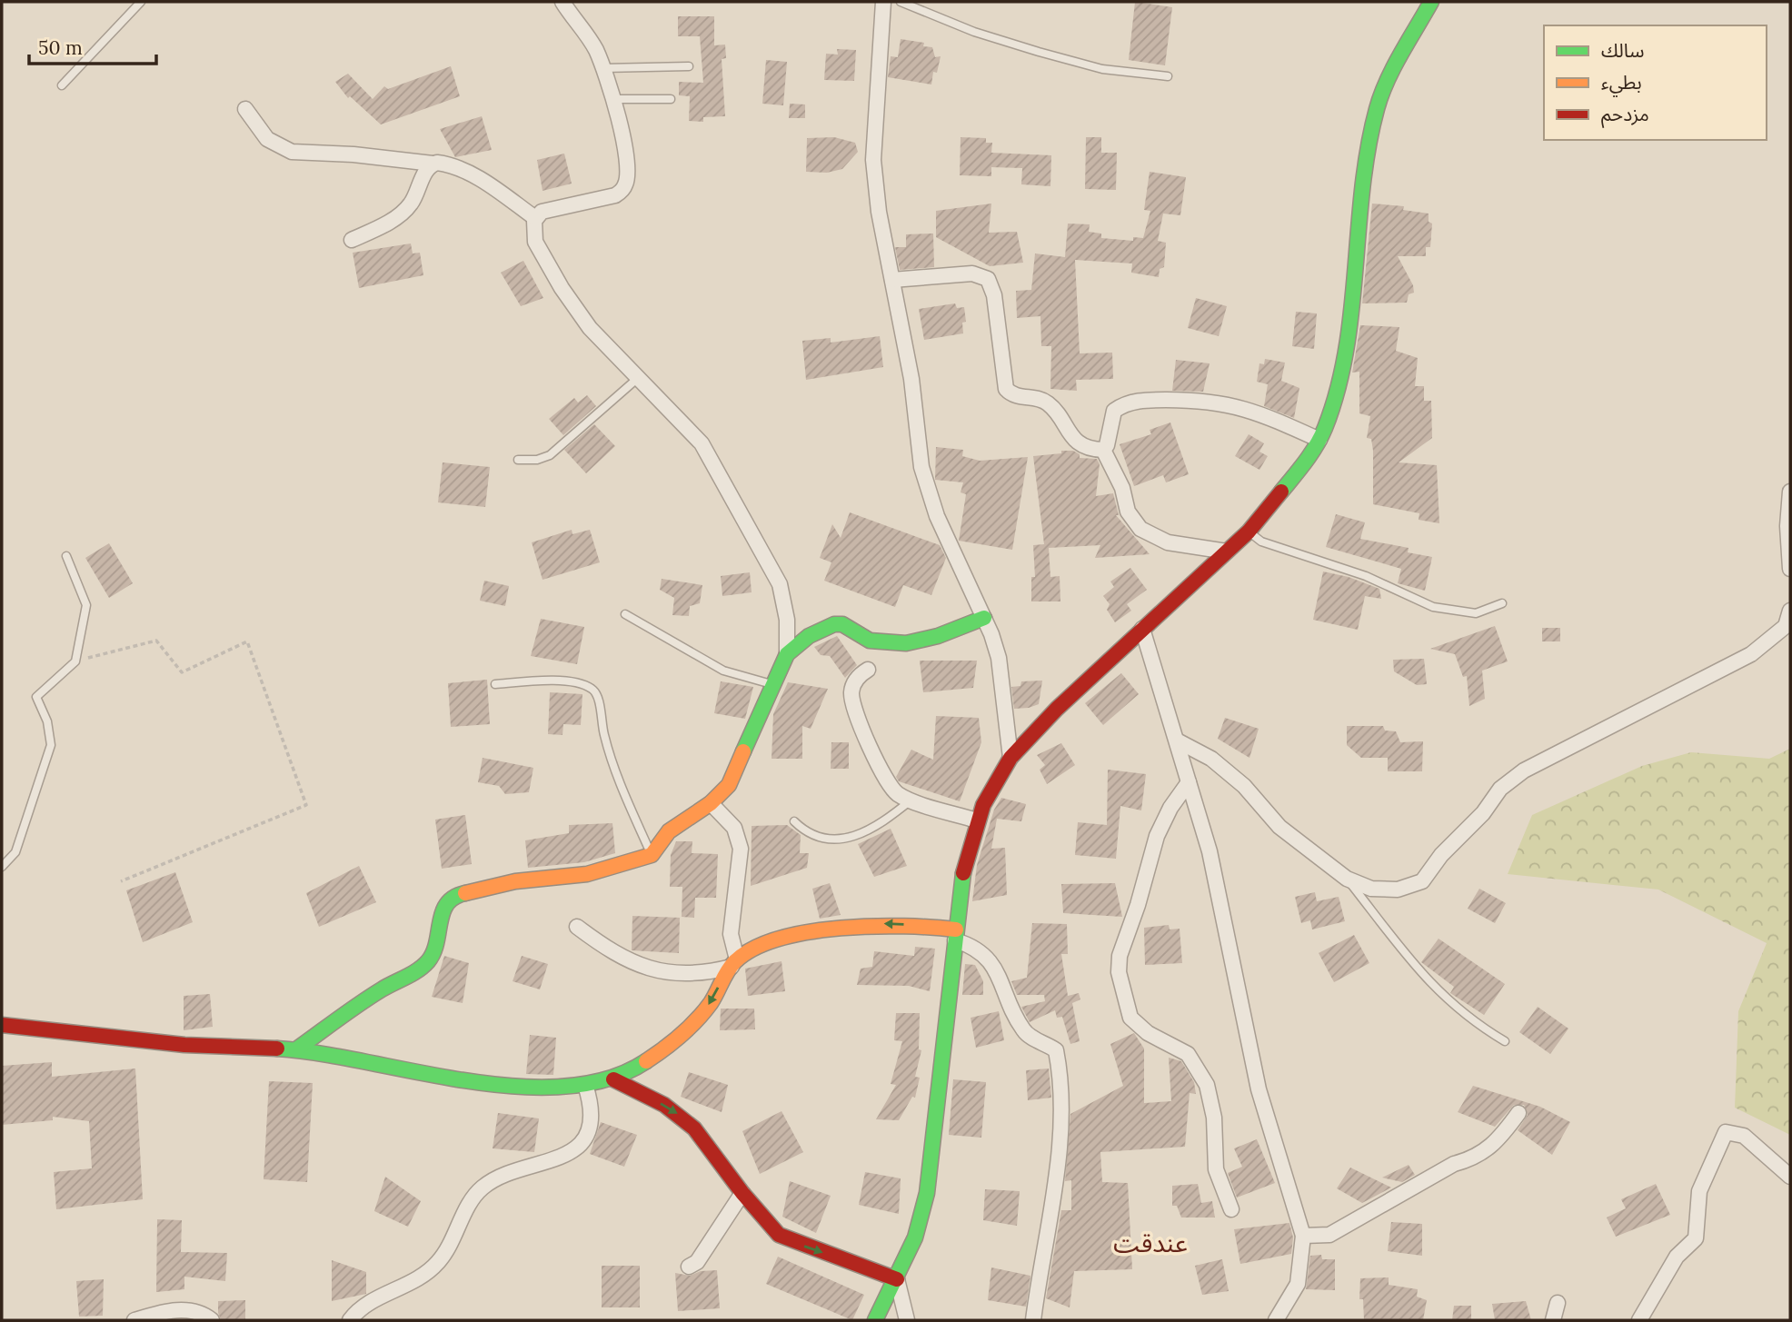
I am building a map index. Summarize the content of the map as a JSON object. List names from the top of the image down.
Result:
{
  "districts": ["عندقت"],
  "legend": ["سالك", "بطيء", "مزدحم"],
  "scale_bar": "50 m"
}
